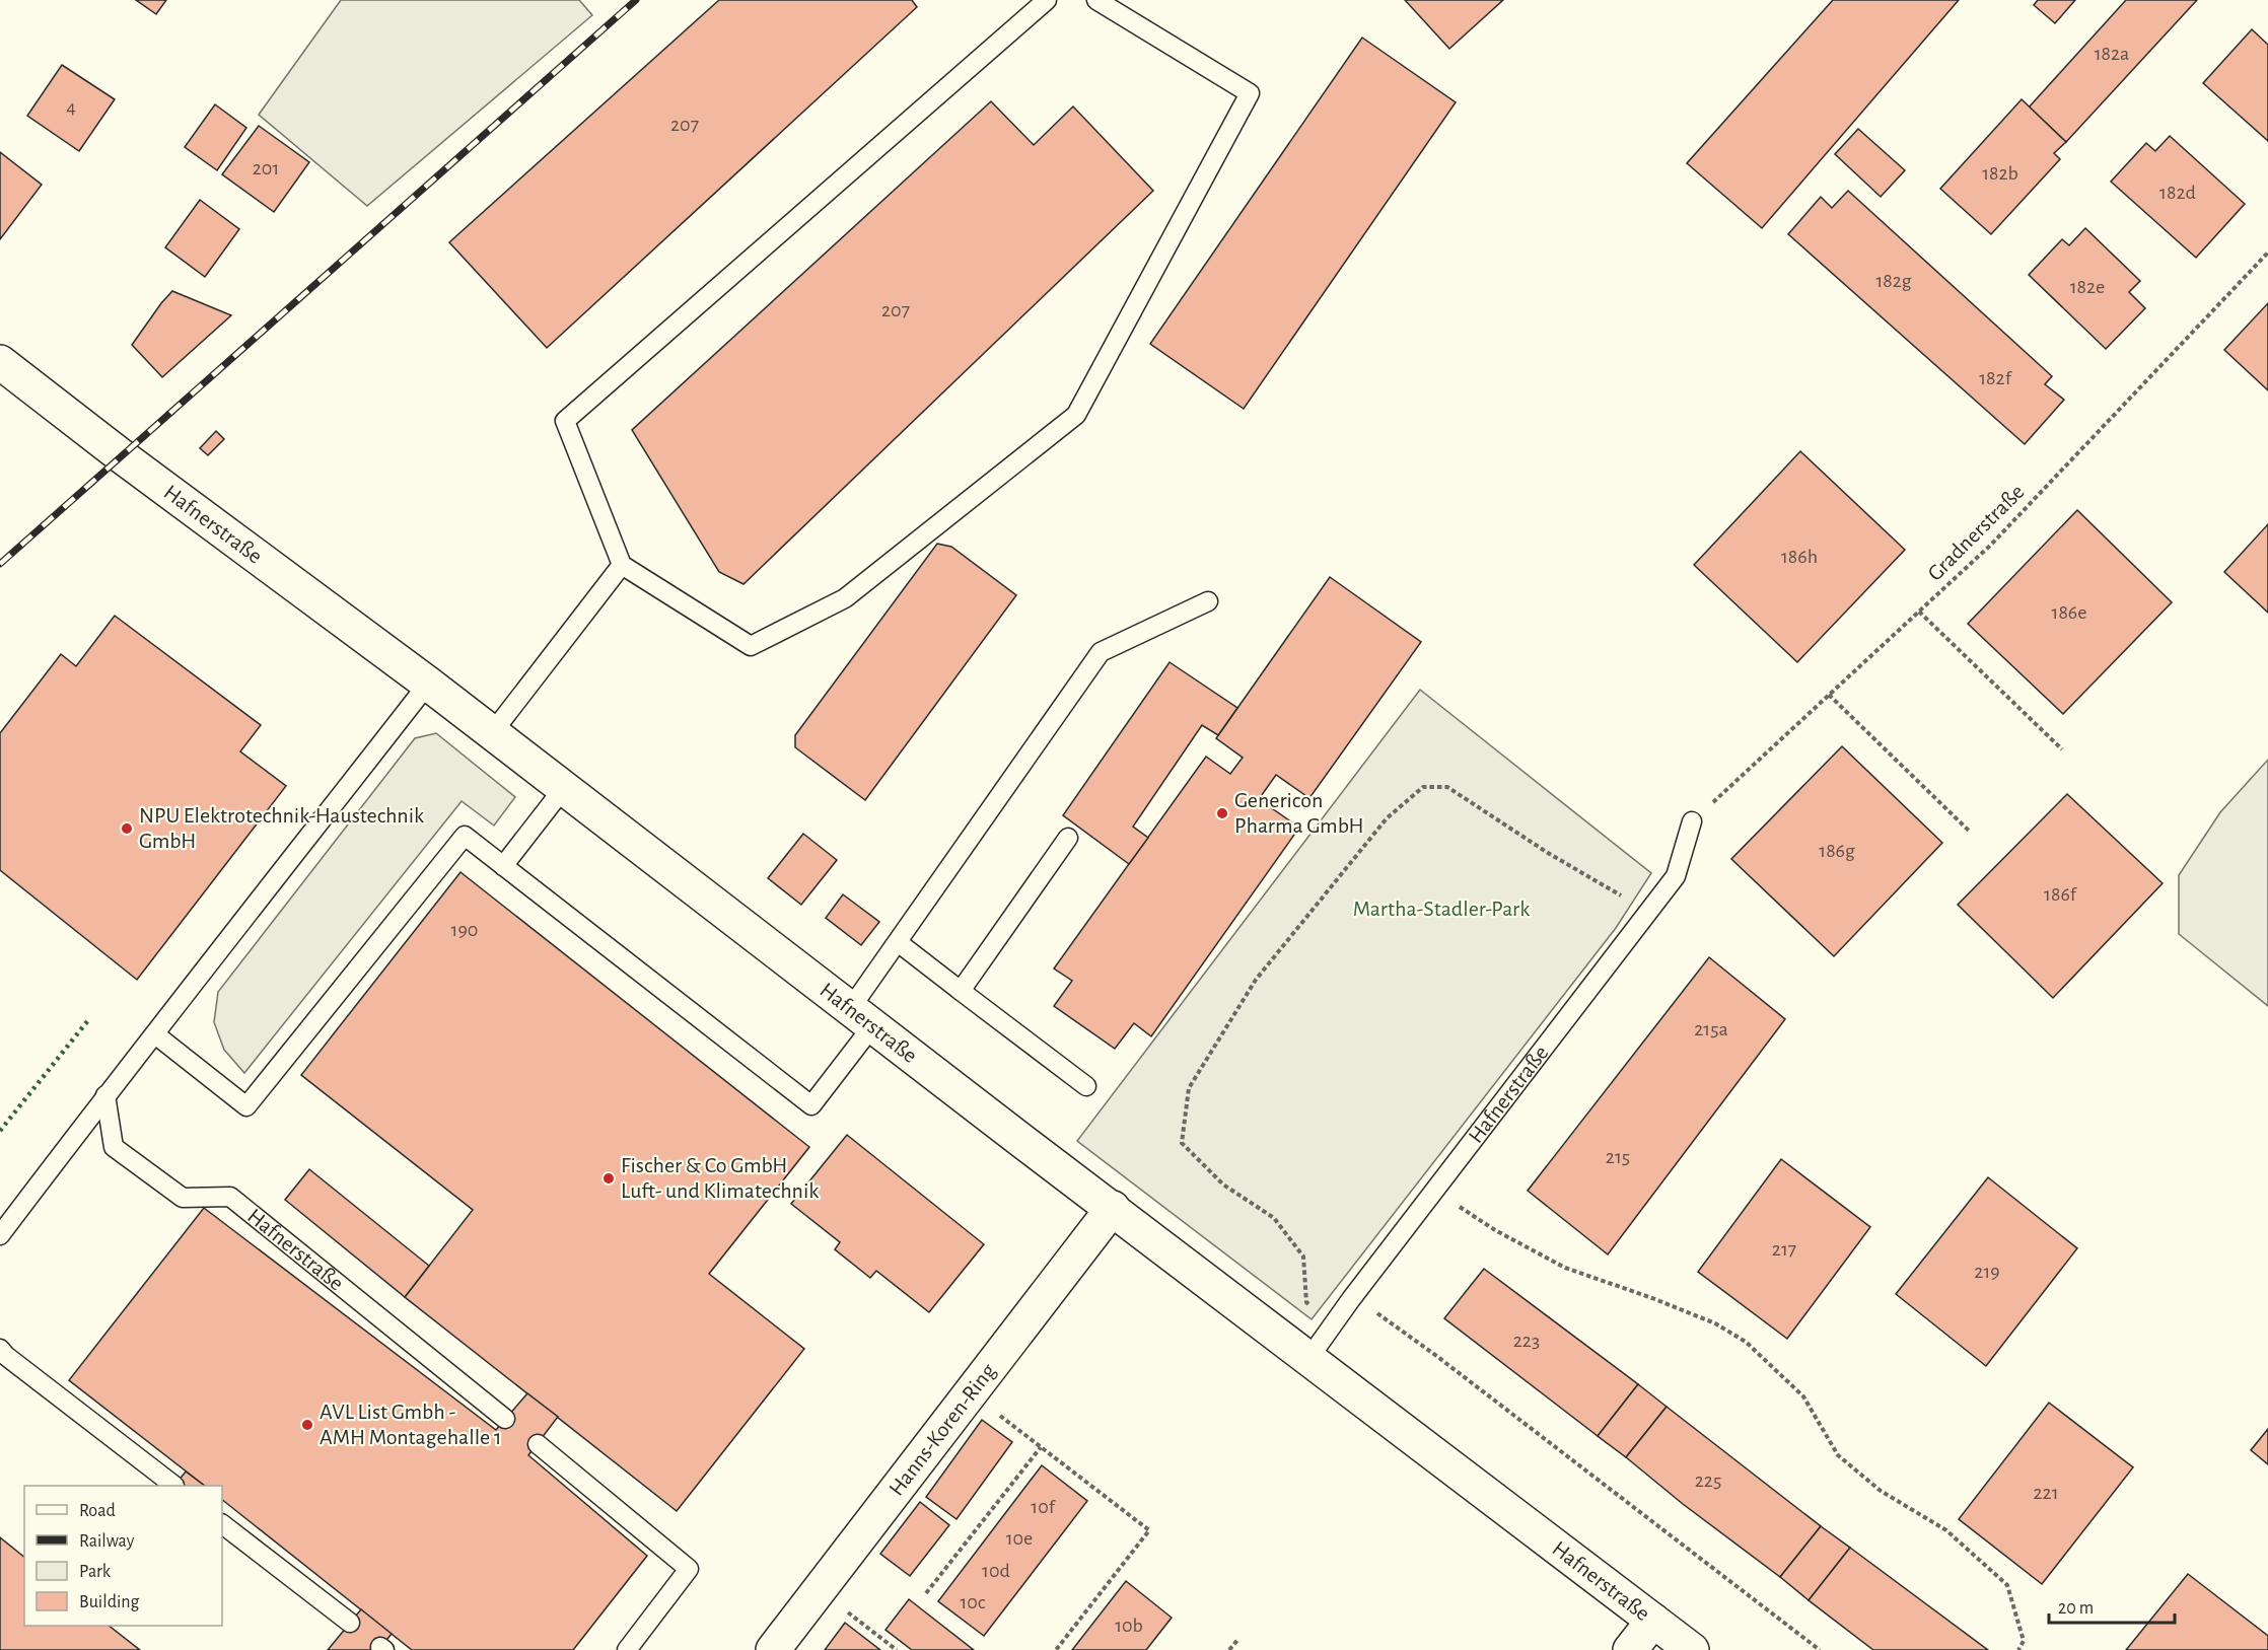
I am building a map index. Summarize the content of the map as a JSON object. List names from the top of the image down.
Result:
{
  "streets": {
    "street": ["Hafnerstraße", "Hanns-Koren-Ring"],
    "path": ["Gradnerstraße"]
  },
  "crossings": [
    ["Hafnerstraße", "Gradnerstraße"],
    ["Hafnerstraße", "Hanns-Koren-Ring"]
  ],
  "parks": ["Martha-Stadler-Park"],
  "places": [
    "Genericon Pharma GmbH",
    "NPU Elektrotechnik-Haustechnik GmbH",
    "Fischer & Co GmbH Luft- und Klimatechnik",
    "AVL List Gmbh - AMH Montagehalle 1"
  ],
  "house_numbers": [
    "182a",
    "4",
    "207",
    "201",
    "182b",
    "182d",
    "182g",
    "182e",
    "207",
    "182f",
    "186h",
    "186e",
    "186g",
    "186f",
    "190",
    "215a",
    "215",
    "217",
    "219",
    "223",
    "225",
    "221",
    "10f",
    "10e",
    "10d",
    "10c",
    "10b"
  ],
  "legend": [
    "Road",
    "Railway",
    "Park",
    "Building"
  ],
  "scale_bar": "20 m"
}
